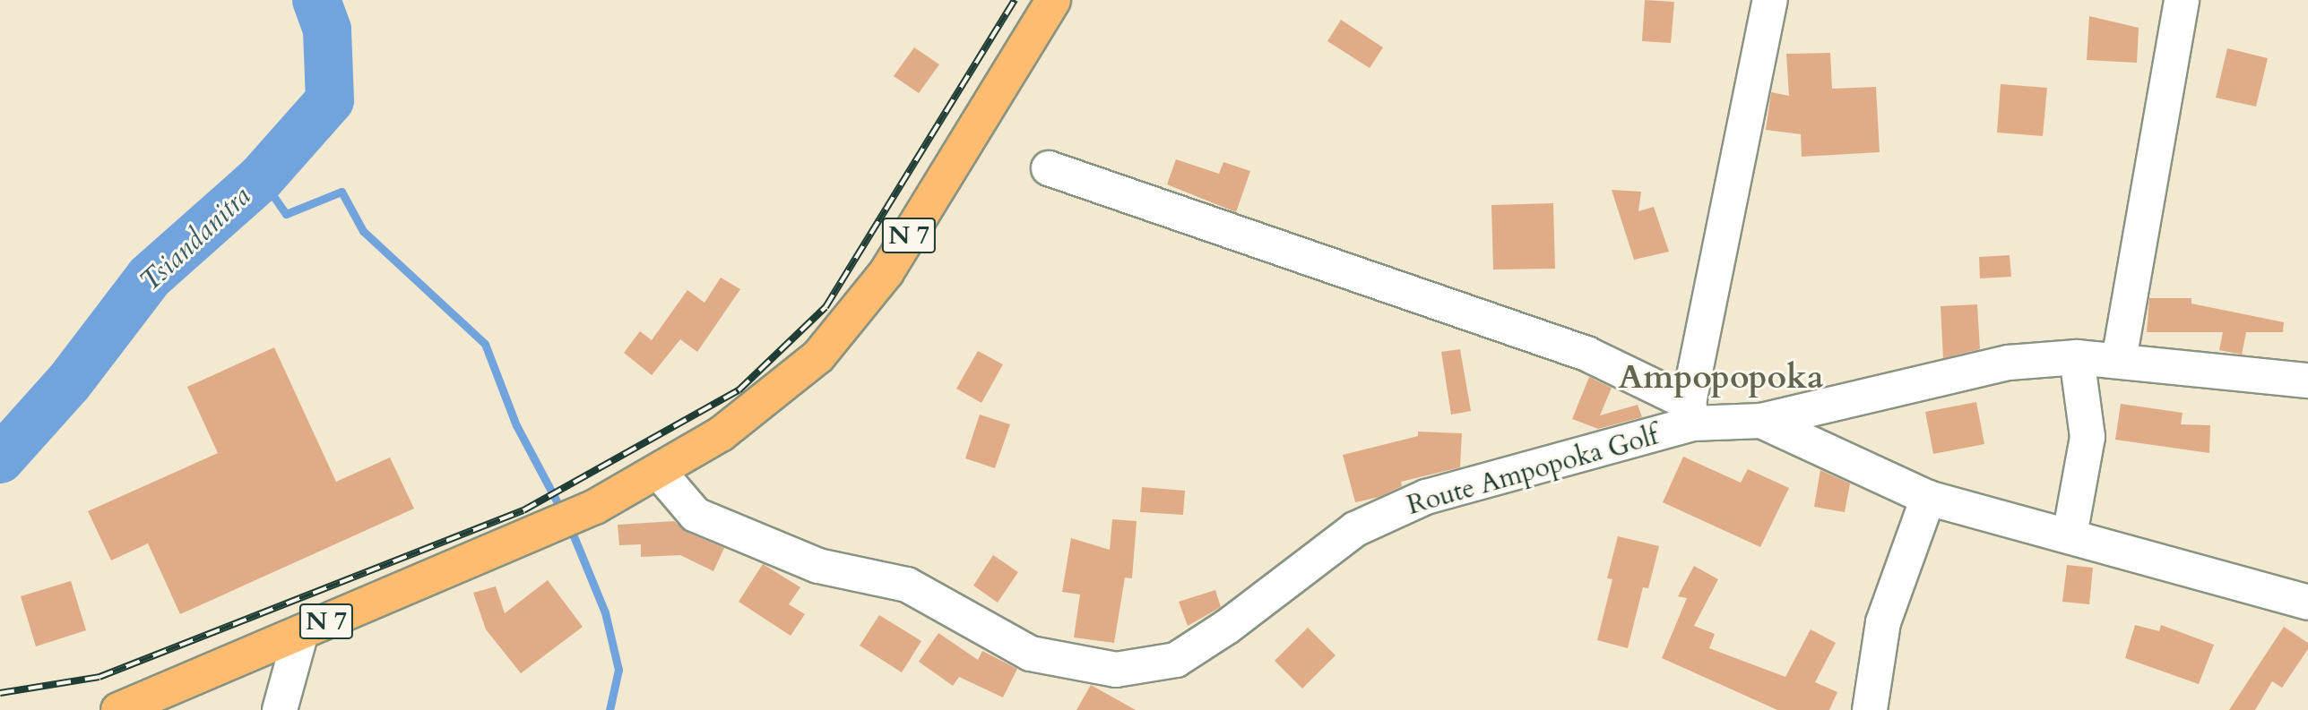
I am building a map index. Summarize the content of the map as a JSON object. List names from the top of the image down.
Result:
{
  "streets": {
    "main road": ["N 7"],
    "street": ["Route Ampopoka Golf"]
  },
  "crossings": [
    ["N 7", "Route Ampopoka Golf"]
  ],
  "districts": ["Ampopopoka"],
  "water": ["Tsiandanitra"]
}
